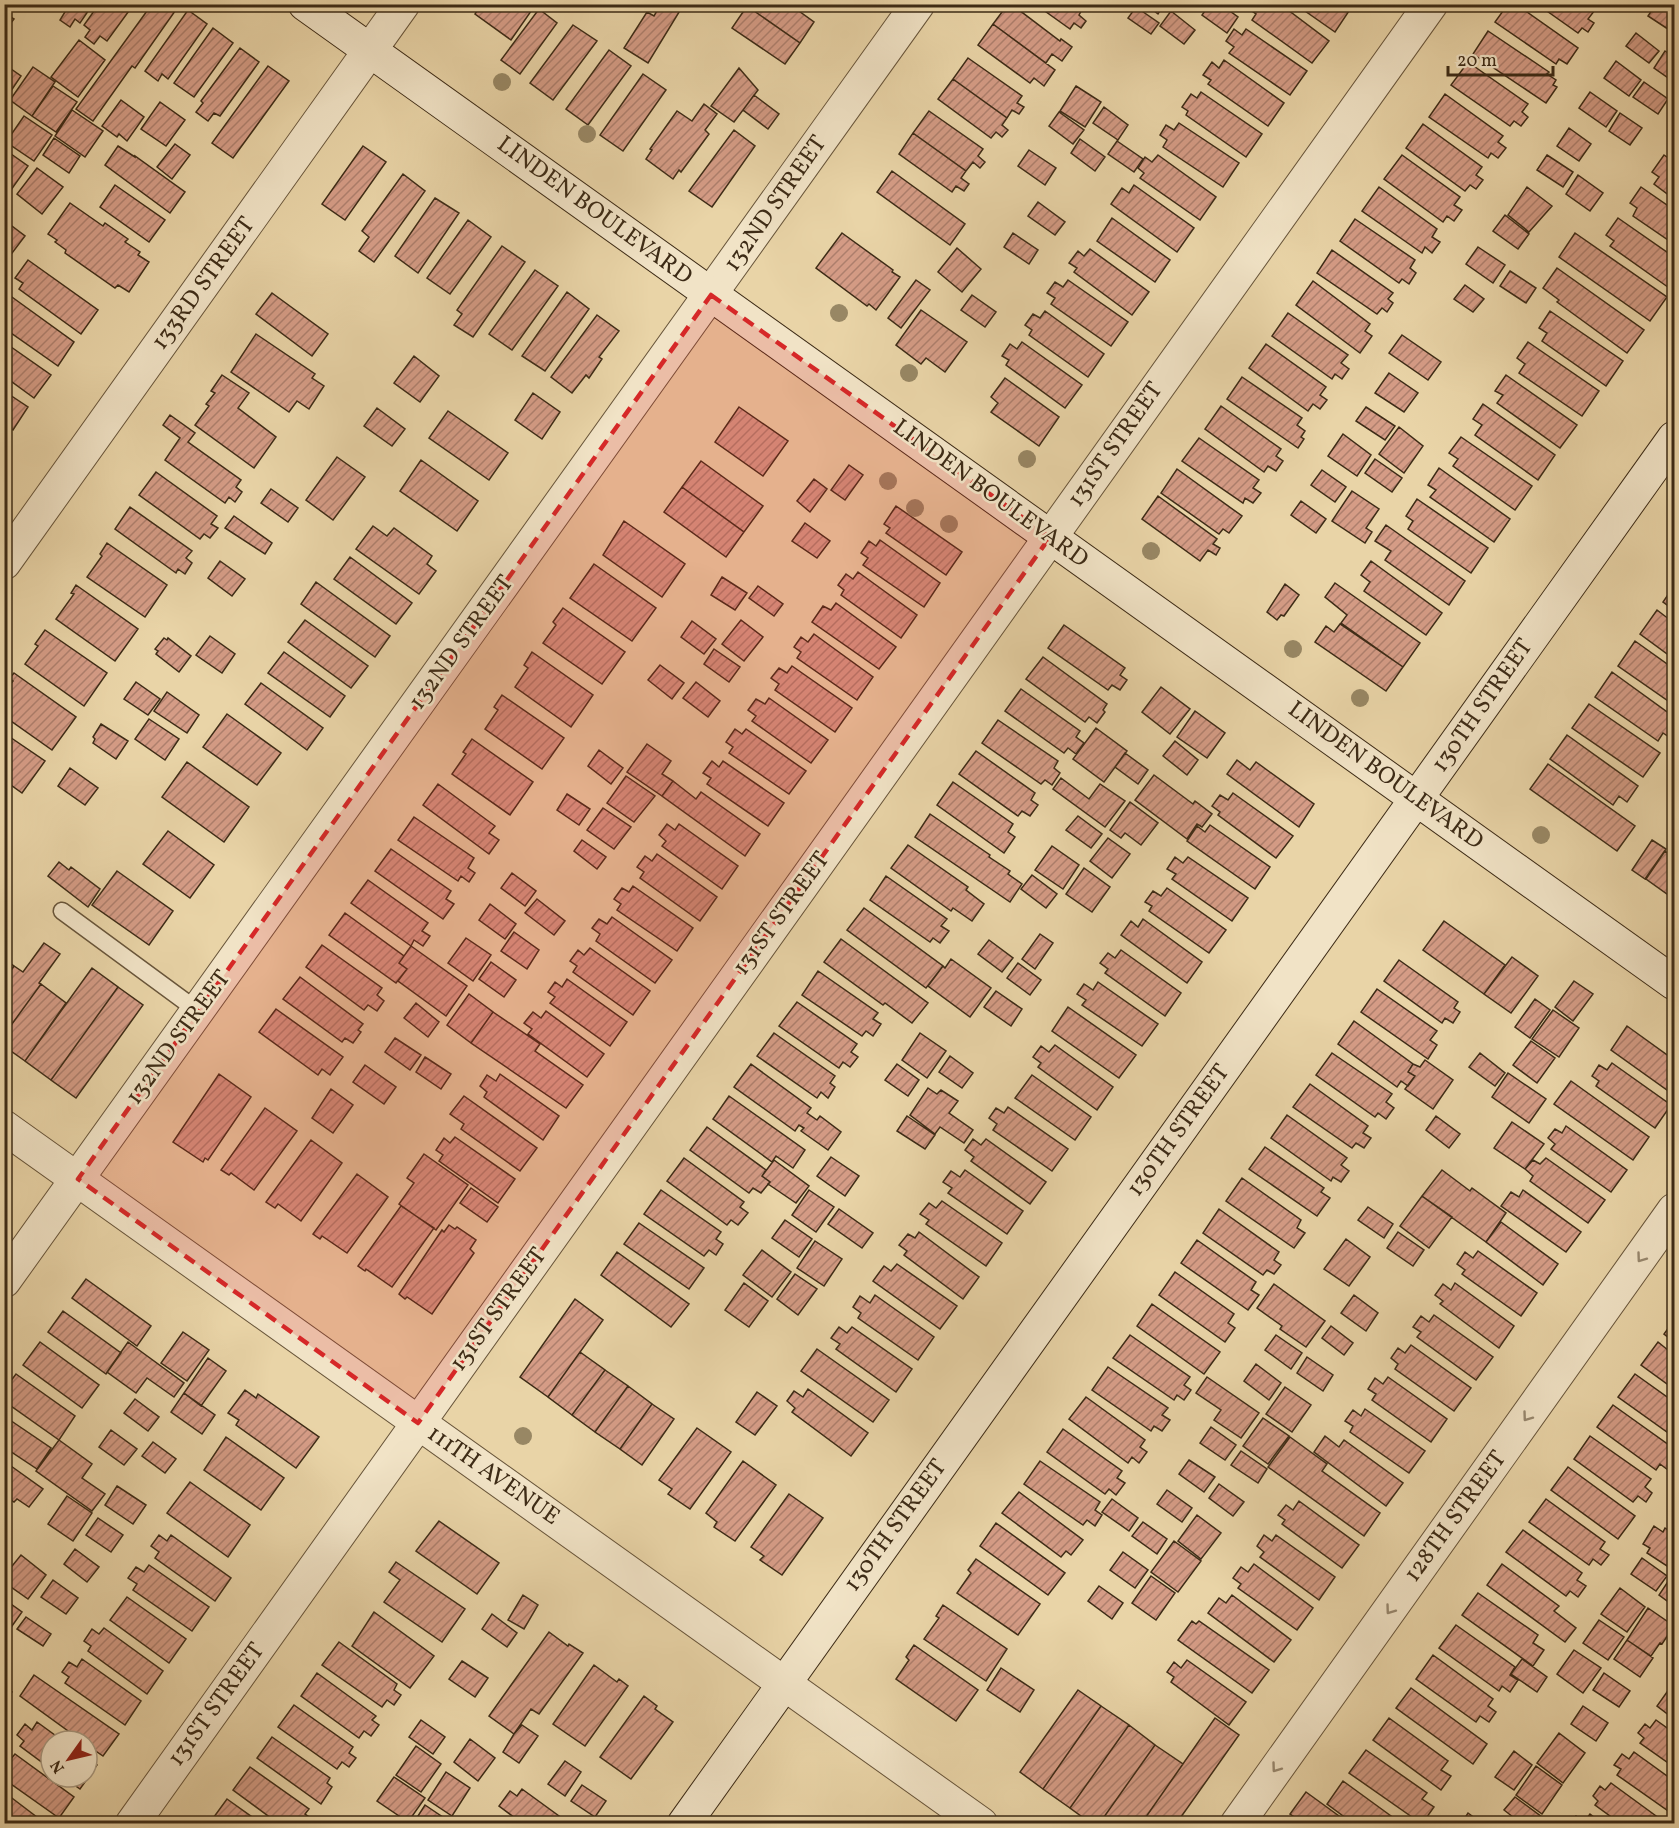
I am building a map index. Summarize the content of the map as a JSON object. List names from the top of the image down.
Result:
{
  "streets": {
    "street": [
      "132ND STREET",
      "LINDEN BOULEVARD",
      "133RD STREET",
      "131ST STREET",
      "130TH STREET",
      "111TH AVENUE",
      "128TH STREET"
    ]
  },
  "crossings": [
    ["132ND STREET", "LINDEN BOULEVARD"],
    ["132ND STREET", "111TH AVENUE"],
    ["LINDEN BOULEVARD", "133RD STREET"],
    ["LINDEN BOULEVARD", "131ST STREET"],
    ["LINDEN BOULEVARD", "130TH STREET"],
    ["131ST STREET", "111TH AVENUE"],
    ["130TH STREET", "111TH AVENUE"]
  ],
  "one_way": ["128TH STREET"],
  "scale_bar": "20 m",
  "north": "bottom left"
}
